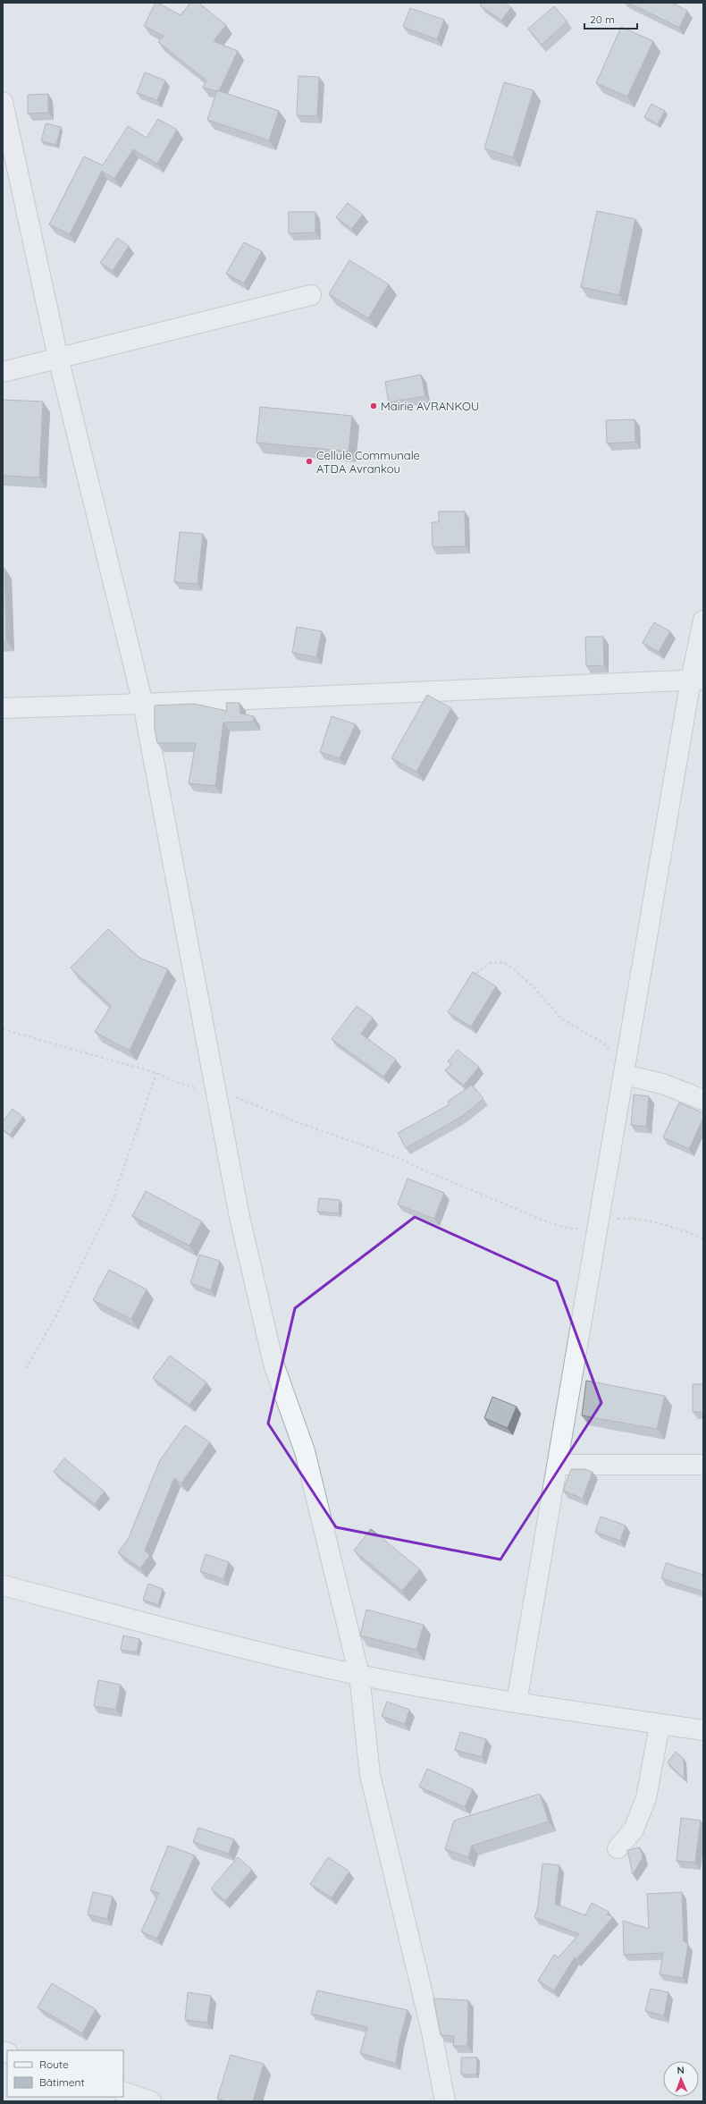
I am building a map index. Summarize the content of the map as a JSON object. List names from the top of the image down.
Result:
{
  "places": ["Mairie AVRANKOU", "Cellule Communale ATDA Avrankou"],
  "legend": ["Route", "Bâtiment"],
  "scale_bar": "20 m",
  "north": "top"
}
